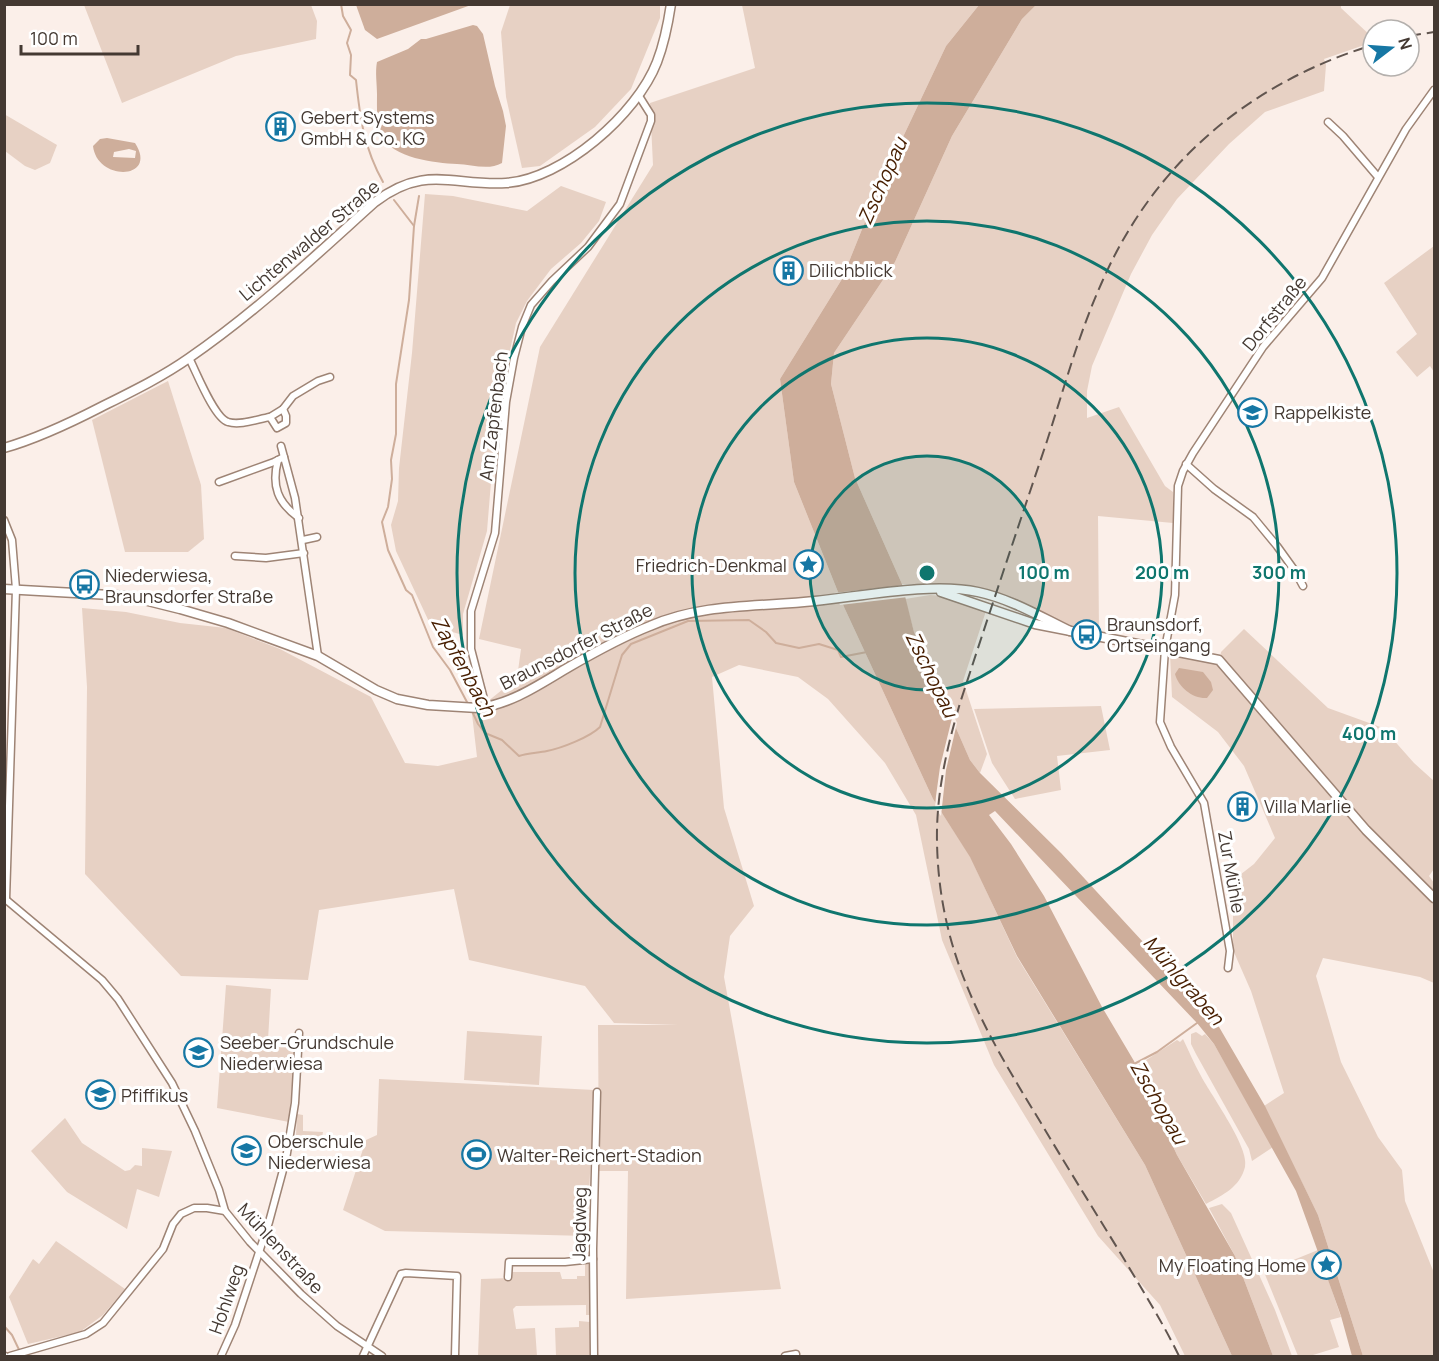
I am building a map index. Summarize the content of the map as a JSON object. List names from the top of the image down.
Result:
{
  "streets": {
    "street": [
      "Lichtenwalder Straße",
      "Dorfstraße",
      "Am Zapfenbach",
      "Braunsdorfer Straße",
      "Zur Mühle",
      "Jagdweg",
      "Mühlenstraße",
      "Hohlweg"
    ]
  },
  "crossings": [
    ["Lichtenwalder Straße", "Am Zapfenbach"],
    ["Dorfstraße", "Braunsdorfer Straße"],
    ["Dorfstraße", "Zur Mühle"],
    ["Am Zapfenbach", "Braunsdorfer Straße"],
    ["Braunsdorfer Straße", "Zur Mühle"],
    ["Mühlenstraße", "Hohlweg"]
  ],
  "water": ["Zschopau", "Zapfenbach", "Mühlgraben"],
  "places": {
    "building": ["Gebert Systems GmbH & Co. KG", "Dilichblick", "Villa Marlie"],
    "school or university": [
      "Rappelkiste",
      "Seeber-Grundschule Niederwiesa",
      "Pfiffikus",
      "Oberschule Niederwiesa"
    ],
    "place": ["Friedrich-Denkmal", "My Floating Home"],
    "bus stop": ["Niederwiesa, Braunsdorfer Straße", "Braunsdorf, Ortseingang"],
    "sports": ["Walter-Reichert-Stadion"]
  },
  "scale_bar": "100 m",
  "north": "right",
  "rings": [
    "100 m",
    "200 m",
    "300 m",
    "400 m"
  ]
}
